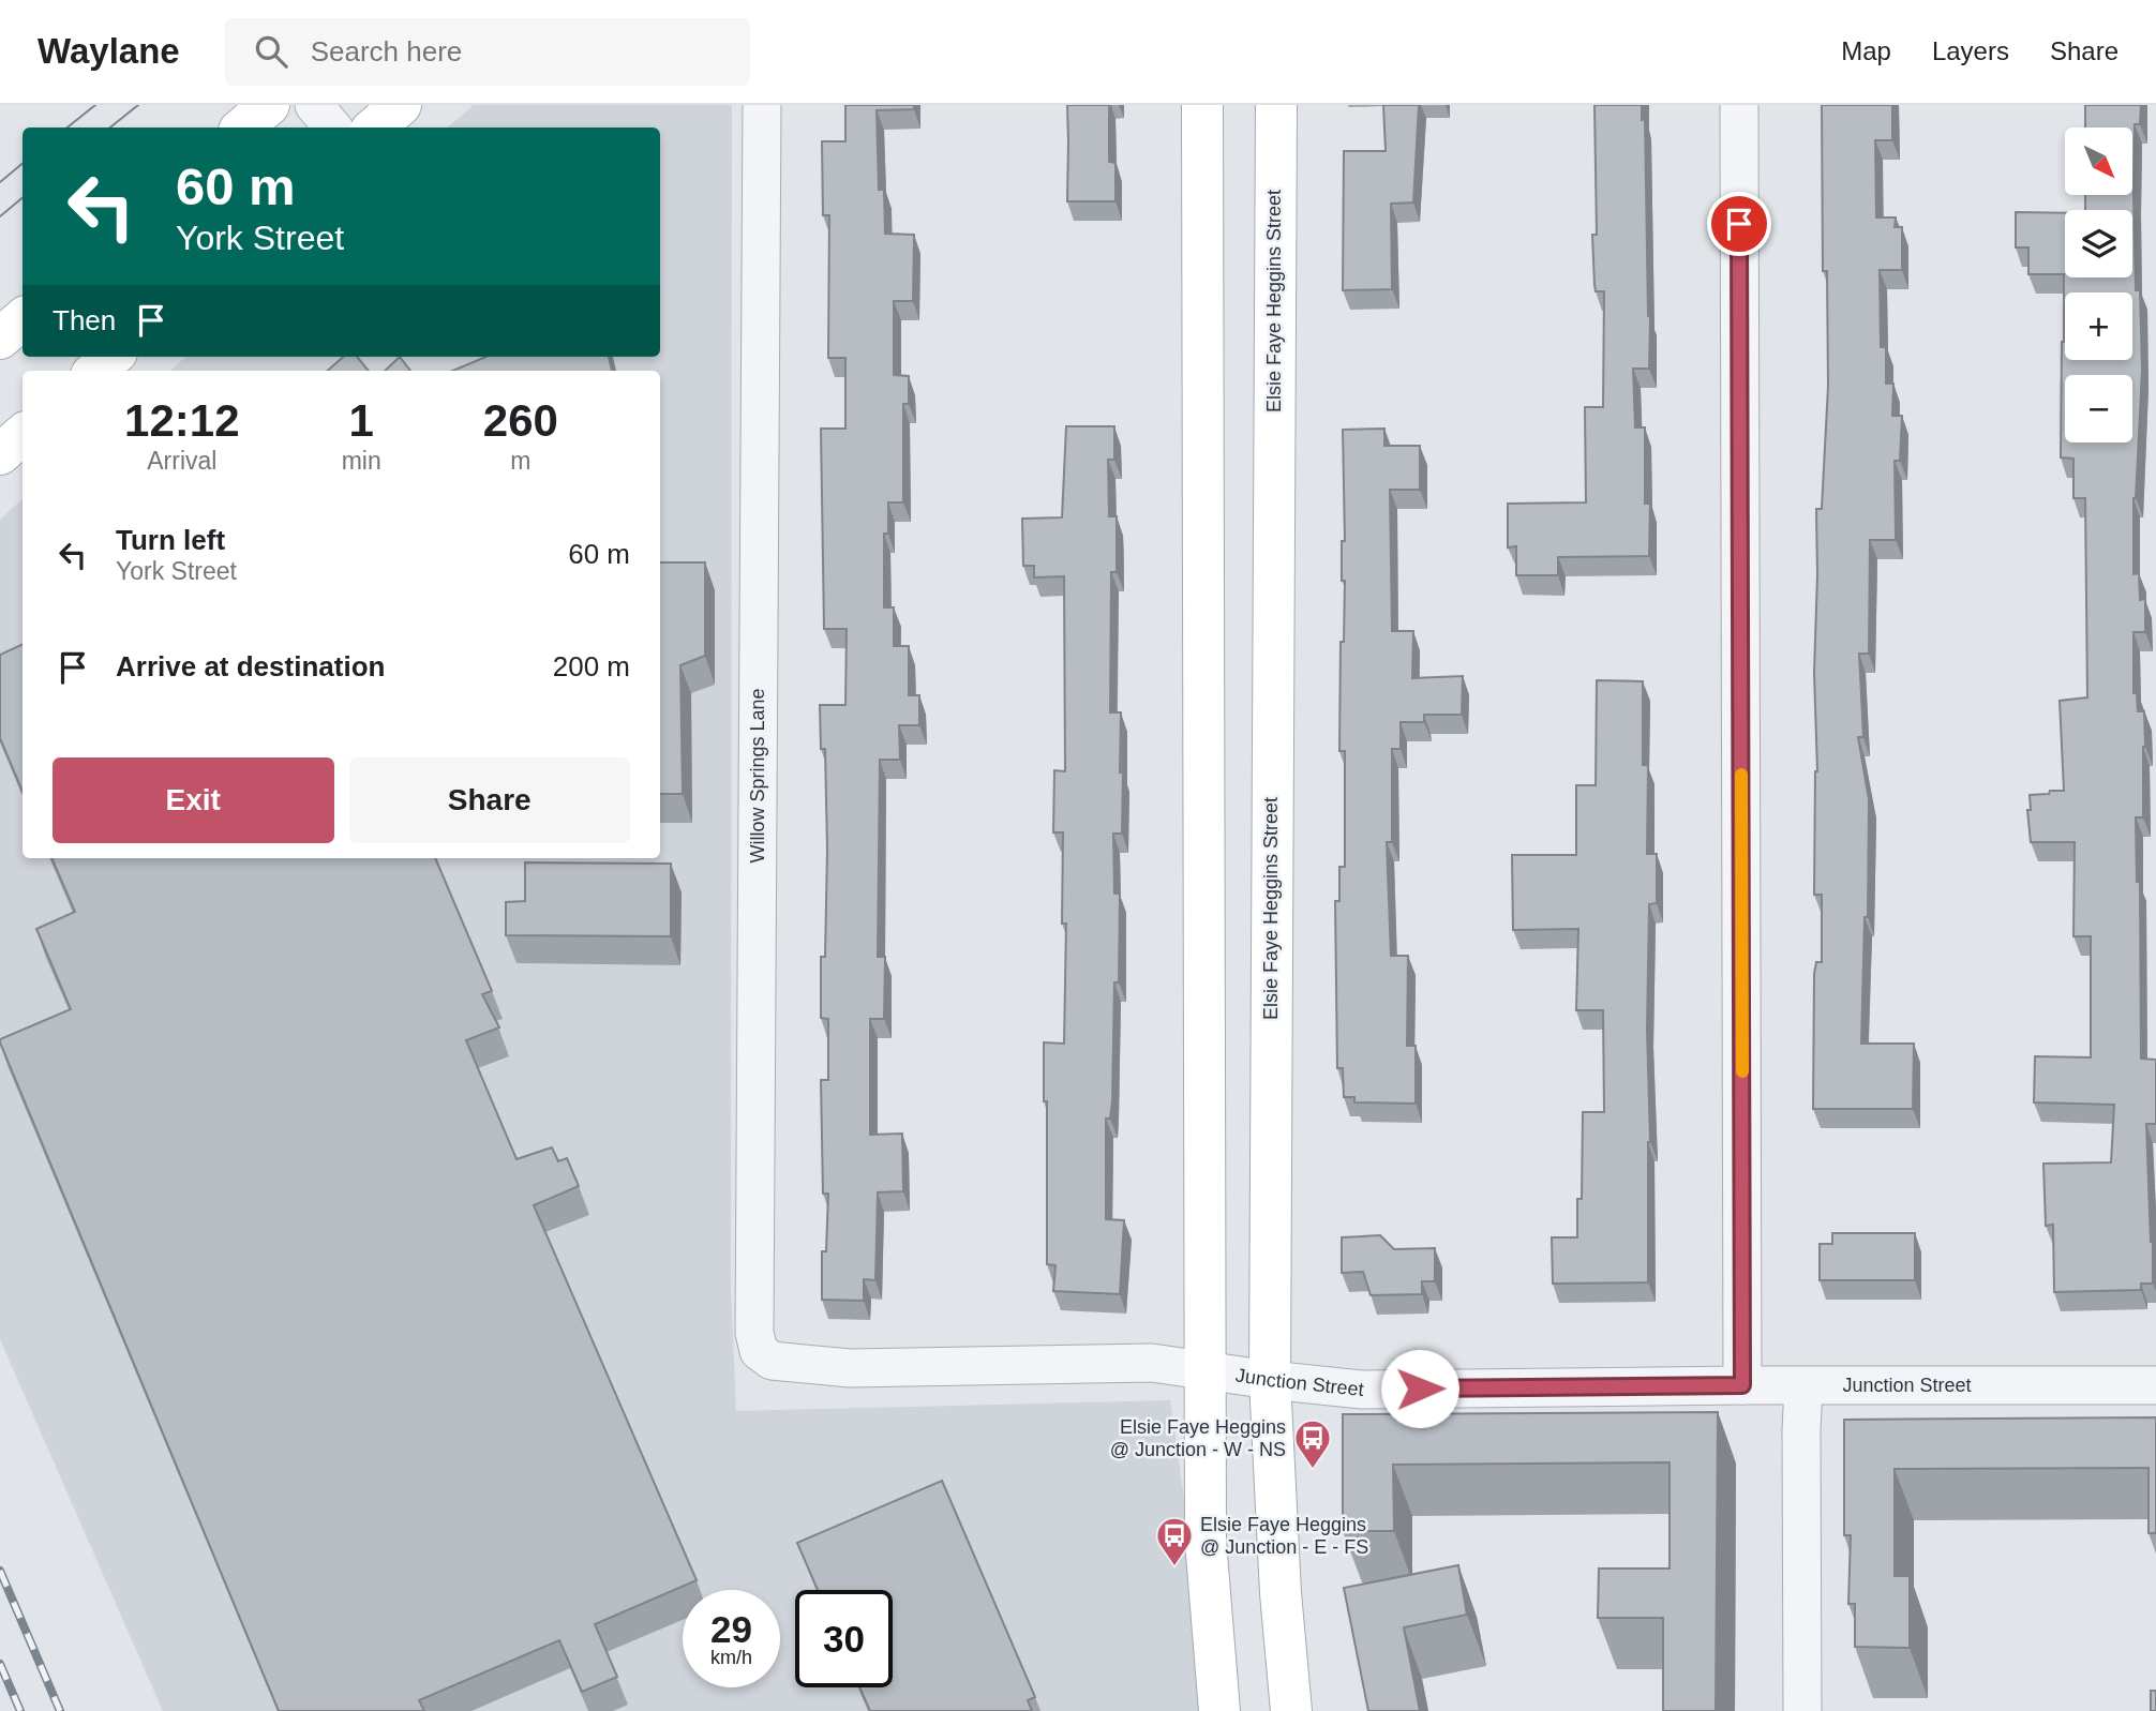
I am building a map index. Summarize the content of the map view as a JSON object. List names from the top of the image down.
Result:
{
  "streets": {
    "main road": ["Elsie Faye Heggins Street"],
    "street": ["Willow Springs Lane", "Junction Street"]
  },
  "crossings": [
    ["Elsie Faye Heggins Street", "Junction Street"],
    ["Willow Springs Lane", "Junction Street"]
  ],
  "places": {
    "bus stop": ["Elsie Faye Heggins @ Junction - W - NS", "Elsie Faye Heggins @ Junction - E - FS"]
  },
  "north": "bottom right",
  "page": {
    "header": "Waylane",
    "search": "Search here",
    "nav": ["Map", "Layers", "Share"],
    "map_buttons": ["+", "−"],
    "turn": ["60 m", "York Street"],
    "then": "Then",
    "eta": [
      "12:12",
      "Arrival",
      "1",
      "min",
      "260",
      "m"
    ],
    "list": [
      {
        "name": "Turn left",
        "note": "York Street",
        "value": "60 m"
      },
      {
        "name": "Arrive at destination",
        "value": "200 m"
      }
    ],
    "buttons": ["Exit", "Share"],
    "speed": "29 km/h",
    "limit": "30"
  }
}
